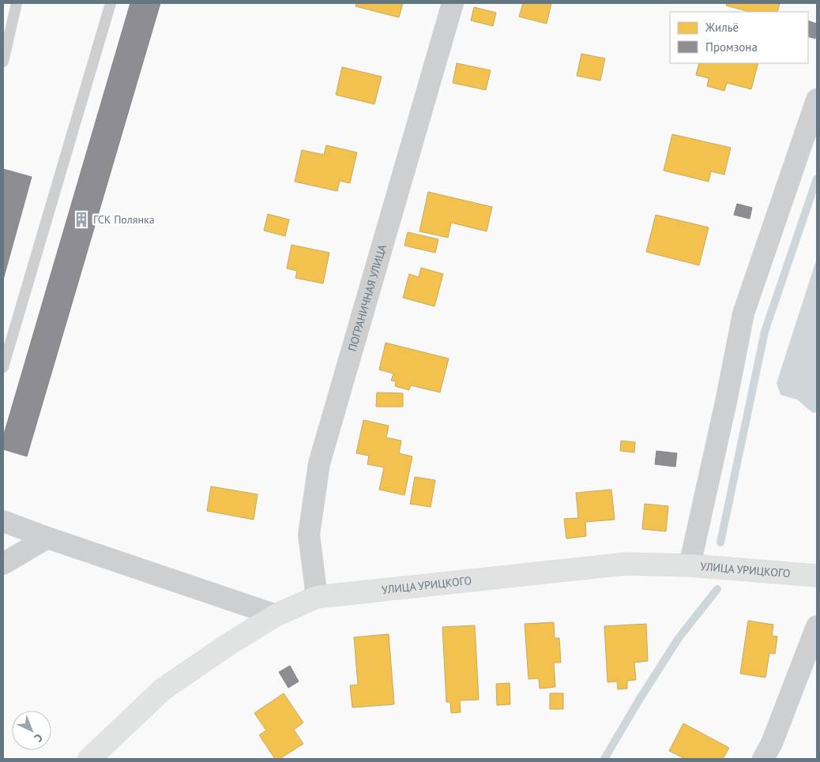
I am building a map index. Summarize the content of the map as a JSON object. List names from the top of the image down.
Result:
{
  "streets": {
    "main road": ["УЛИЦА УРИЦКОГО"],
    "street": ["ПОГРАНИЧНАЯ УЛИЦА"]
  },
  "crossings": [
    ["ПОГРАНИЧНАЯ УЛИЦА", "УЛИЦА УРИЦКОГО"]
  ],
  "places": {
    "building": ["ГСК Полянка"]
  },
  "legend": ["Жильё", "Промзона"],
  "north": "bottom right"
}
